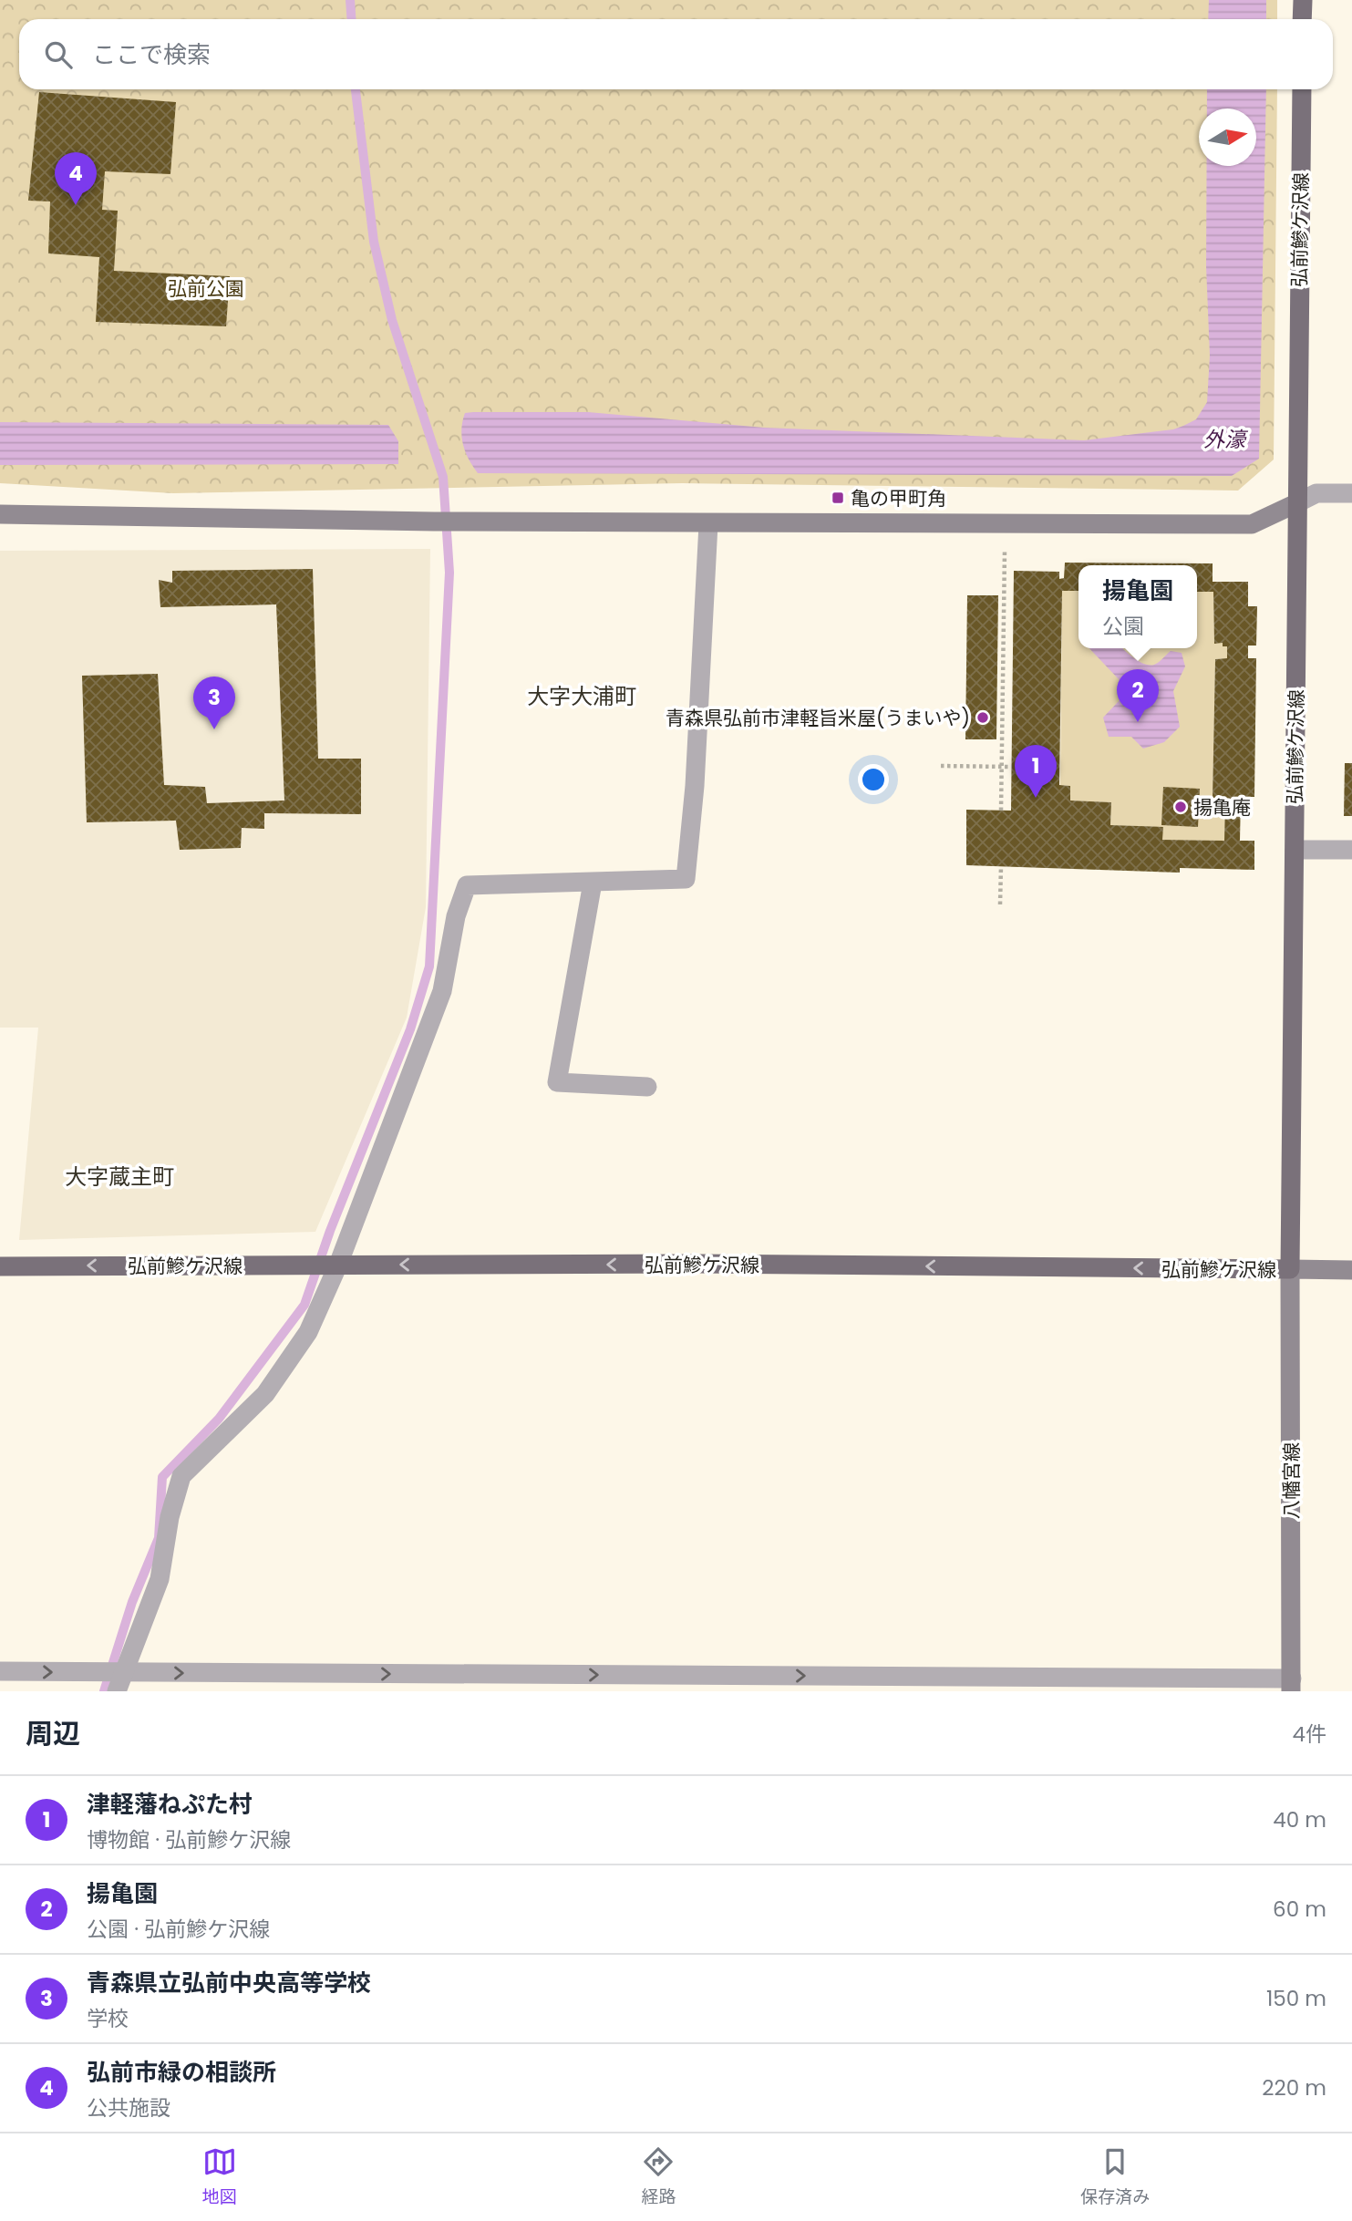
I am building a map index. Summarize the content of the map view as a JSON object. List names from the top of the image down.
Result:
{
  "streets": {
    "main road": ["弘前鰺ケ沢線"],
    "street": ["八幡宮線"]
  },
  "crossings": [
    ["弘前鰺ケ沢線", "八幡宮線"]
  ],
  "one_way": ["弘前鰺ケ沢線"],
  "districts": ["大字大浦町", "大字蔵主町"],
  "water": ["外濠"],
  "parks": ["弘前公園"],
  "places": {
    "transit": ["亀の甲町角"],
    "other": ["青森県弘前市津軽旨米屋(うまいや)", "揚亀庵"]
  },
  "north": "right",
  "page": {
    "search": "ここで検索",
    "pins": [
      "4",
      "2",
      "3",
      "1"
    ],
    "popup": ["揚亀園", "公園"],
    "heading": ["周辺", "4件"],
    "list": [
      {
        "mark": "1",
        "name": "津軽藩ねぷた村",
        "note": "博物館 · 弘前鰺ケ沢線",
        "value": "40 m"
      },
      {
        "mark": "2",
        "name": "揚亀園",
        "note": "公園 · 弘前鰺ケ沢線",
        "value": "60 m"
      },
      {
        "mark": "3",
        "name": "青森県立弘前中央高等学校",
        "note": "学校",
        "value": "150 m"
      },
      {
        "mark": "4",
        "name": "弘前市緑の相談所",
        "note": "公共施設",
        "value": "220 m"
      }
    ],
    "nav": ["地図", "経路", "保存済み"]
  }
}
